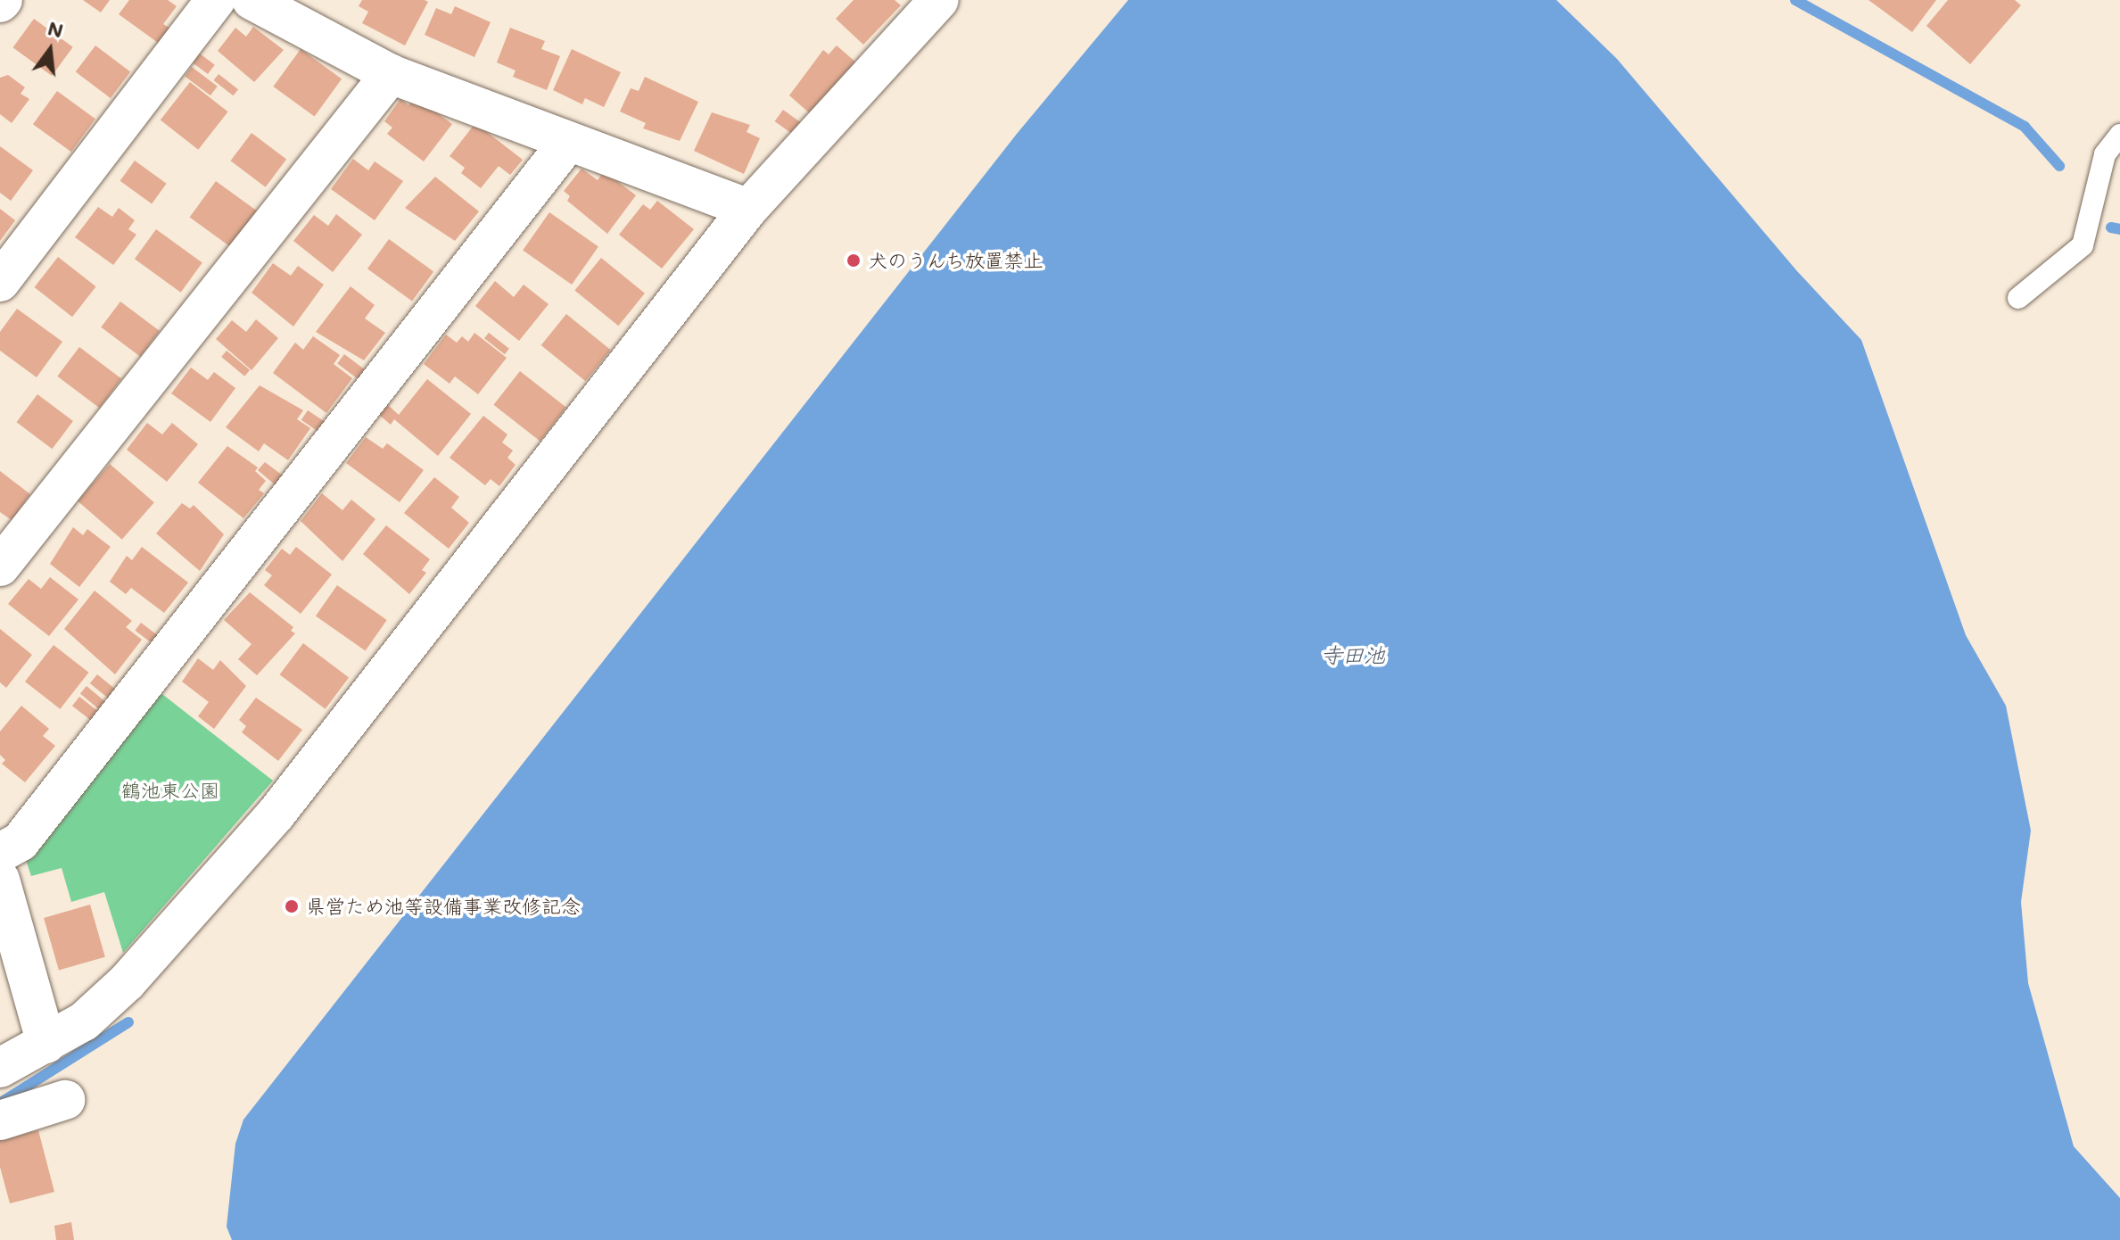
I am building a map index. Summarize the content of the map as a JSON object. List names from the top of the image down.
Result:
{
  "water": ["寺田池"],
  "parks": ["鶴池東公園"],
  "places": ["犬のうんち放置禁止", "県営ため池等設備事業改修記念"],
  "north": "top"
}
